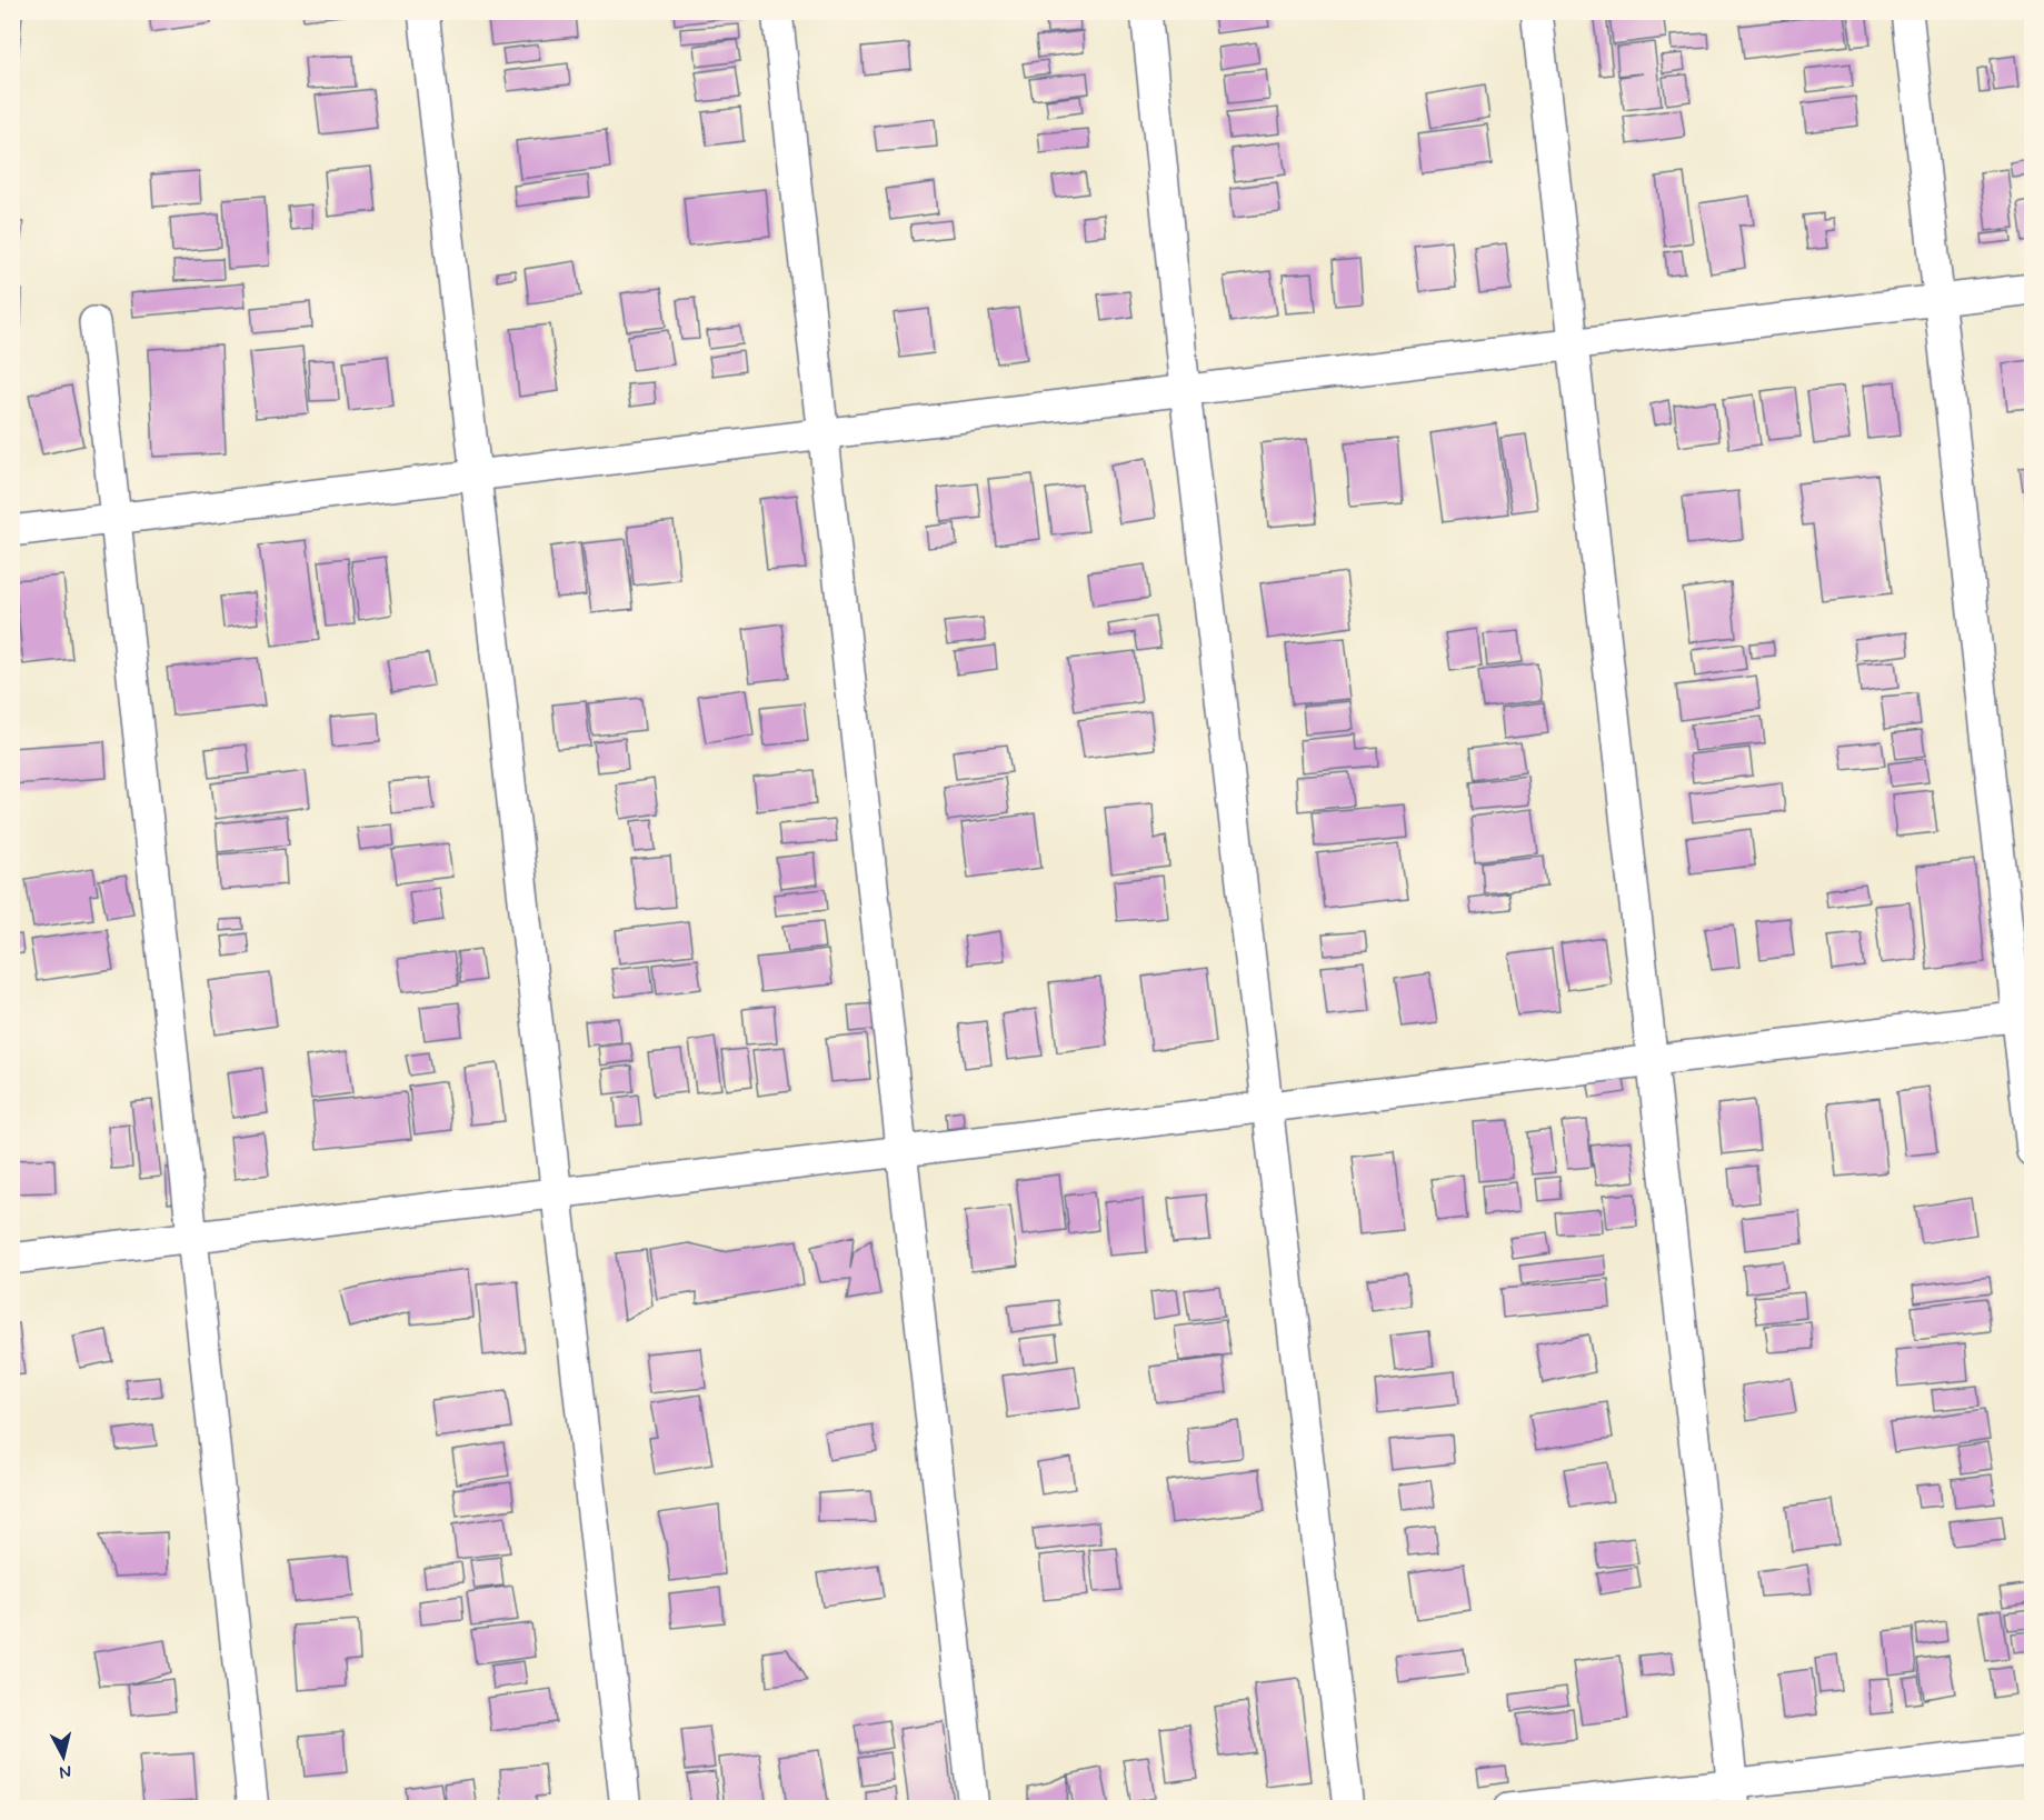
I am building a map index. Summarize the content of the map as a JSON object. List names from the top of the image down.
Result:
{
  "north": "bottom"
}
